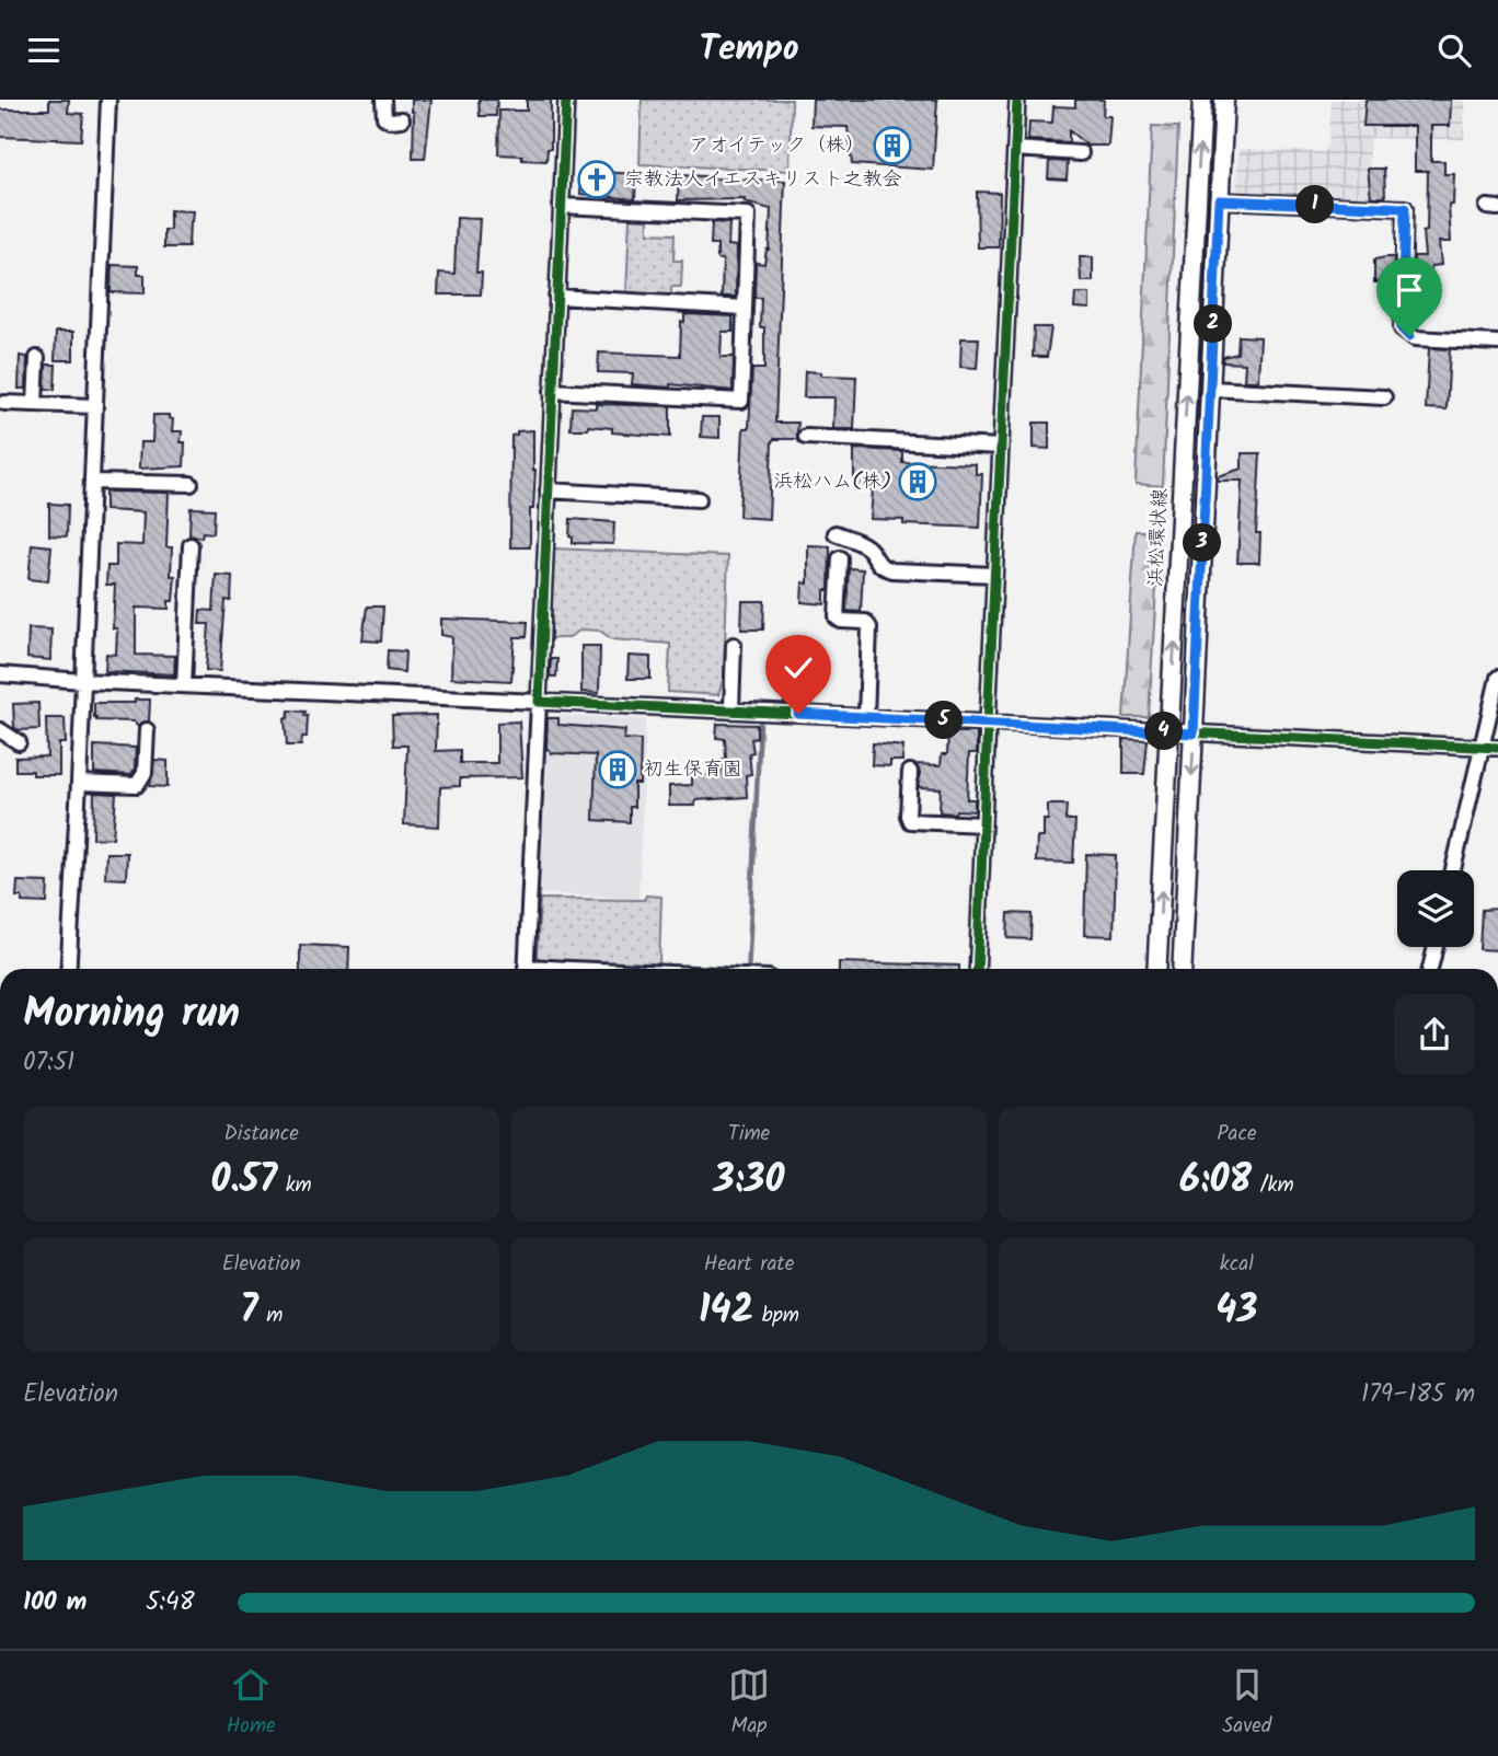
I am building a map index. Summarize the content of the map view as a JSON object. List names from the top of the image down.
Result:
{
  "streets": {
    "main road": ["浜松環状線"]
  },
  "places": {
    "building": ["アオイテック（株）", "浜松ハム(株)", "初生保育園"],
    "church": ["宗教法人イエスキリスト之教会"]
  },
  "page": {
    "header": "Tempo",
    "pins": [
      "1",
      "2",
      "3",
      "5",
      "4"
    ],
    "heading": ["Morning run", "07:51"],
    "stats": [
      ["Distance", "0.57 km"],
      ["Time", "3:30"],
      ["Pace", "6:08 /km"],
      ["Elevation", "7 m"],
      ["Heart rate", "142 bpm"],
      ["kcal", "43"]
    ],
    "chart": ["Elevation", "179–185 m"],
    "list": [
      {
        "name": "100 m",
        "note": "5:48"
      }
    ],
    "tabs": ["Home", "Map", "Saved"]
  }
}
